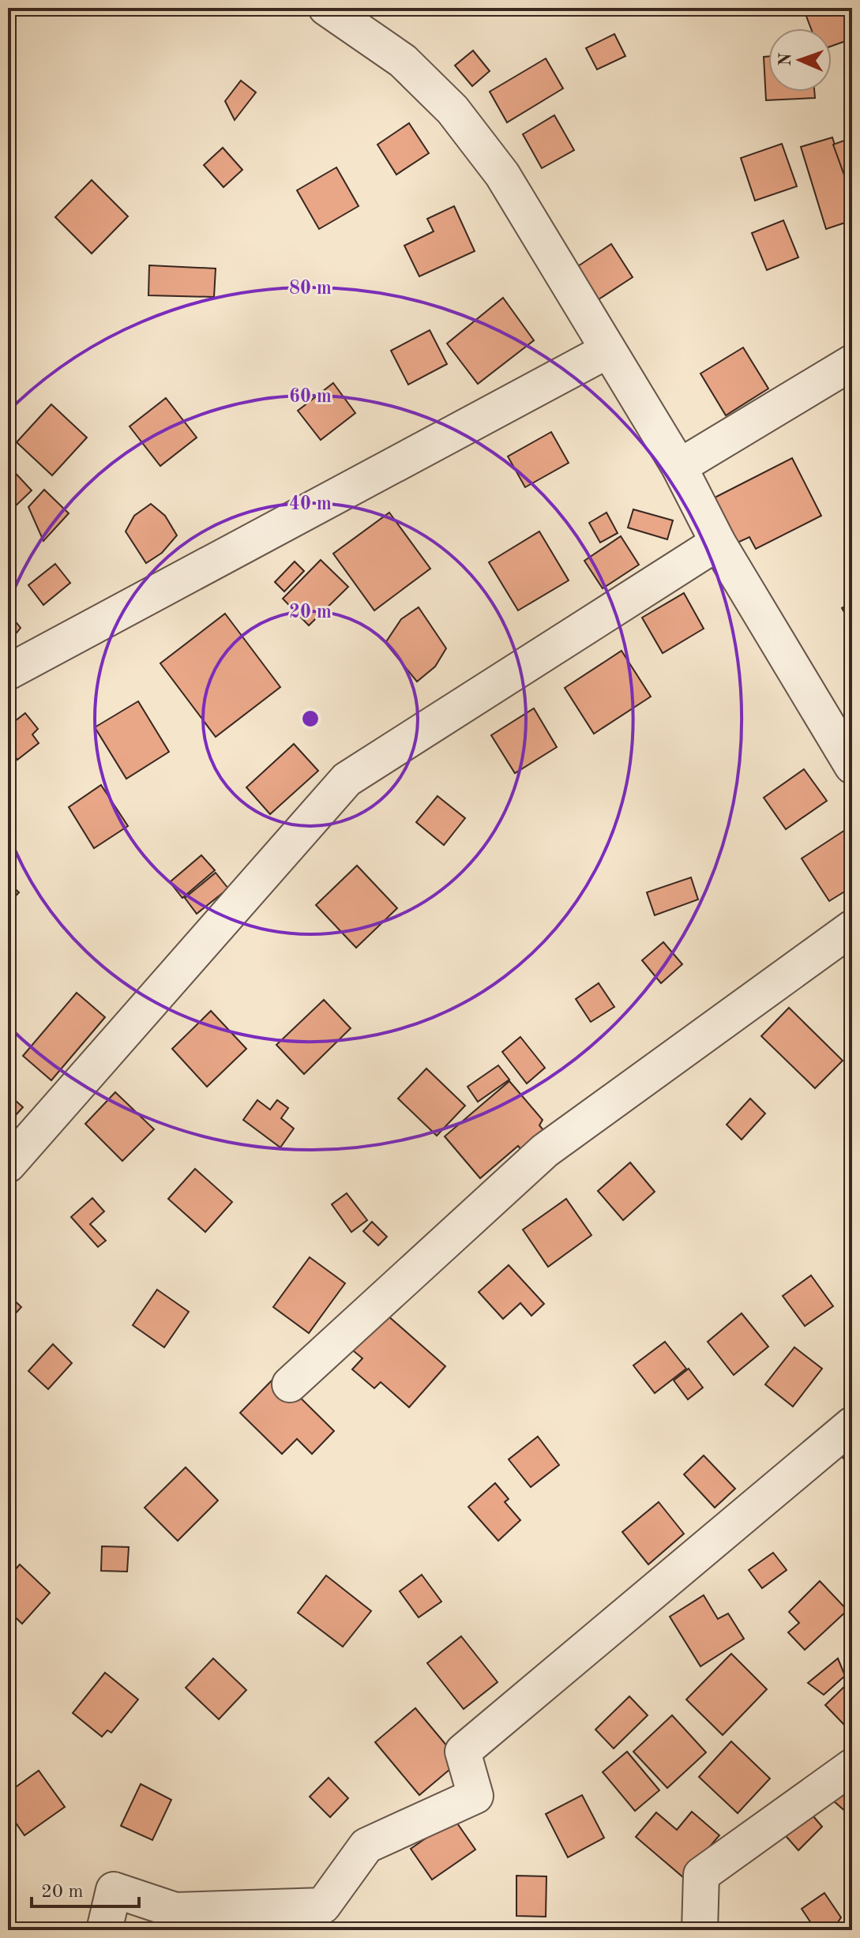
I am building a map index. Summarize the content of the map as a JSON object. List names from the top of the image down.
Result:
{
  "scale_bar": "20 m",
  "north": "left",
  "rings": [
    "80 m",
    "60 m",
    "40 m",
    "20 m"
  ]
}
